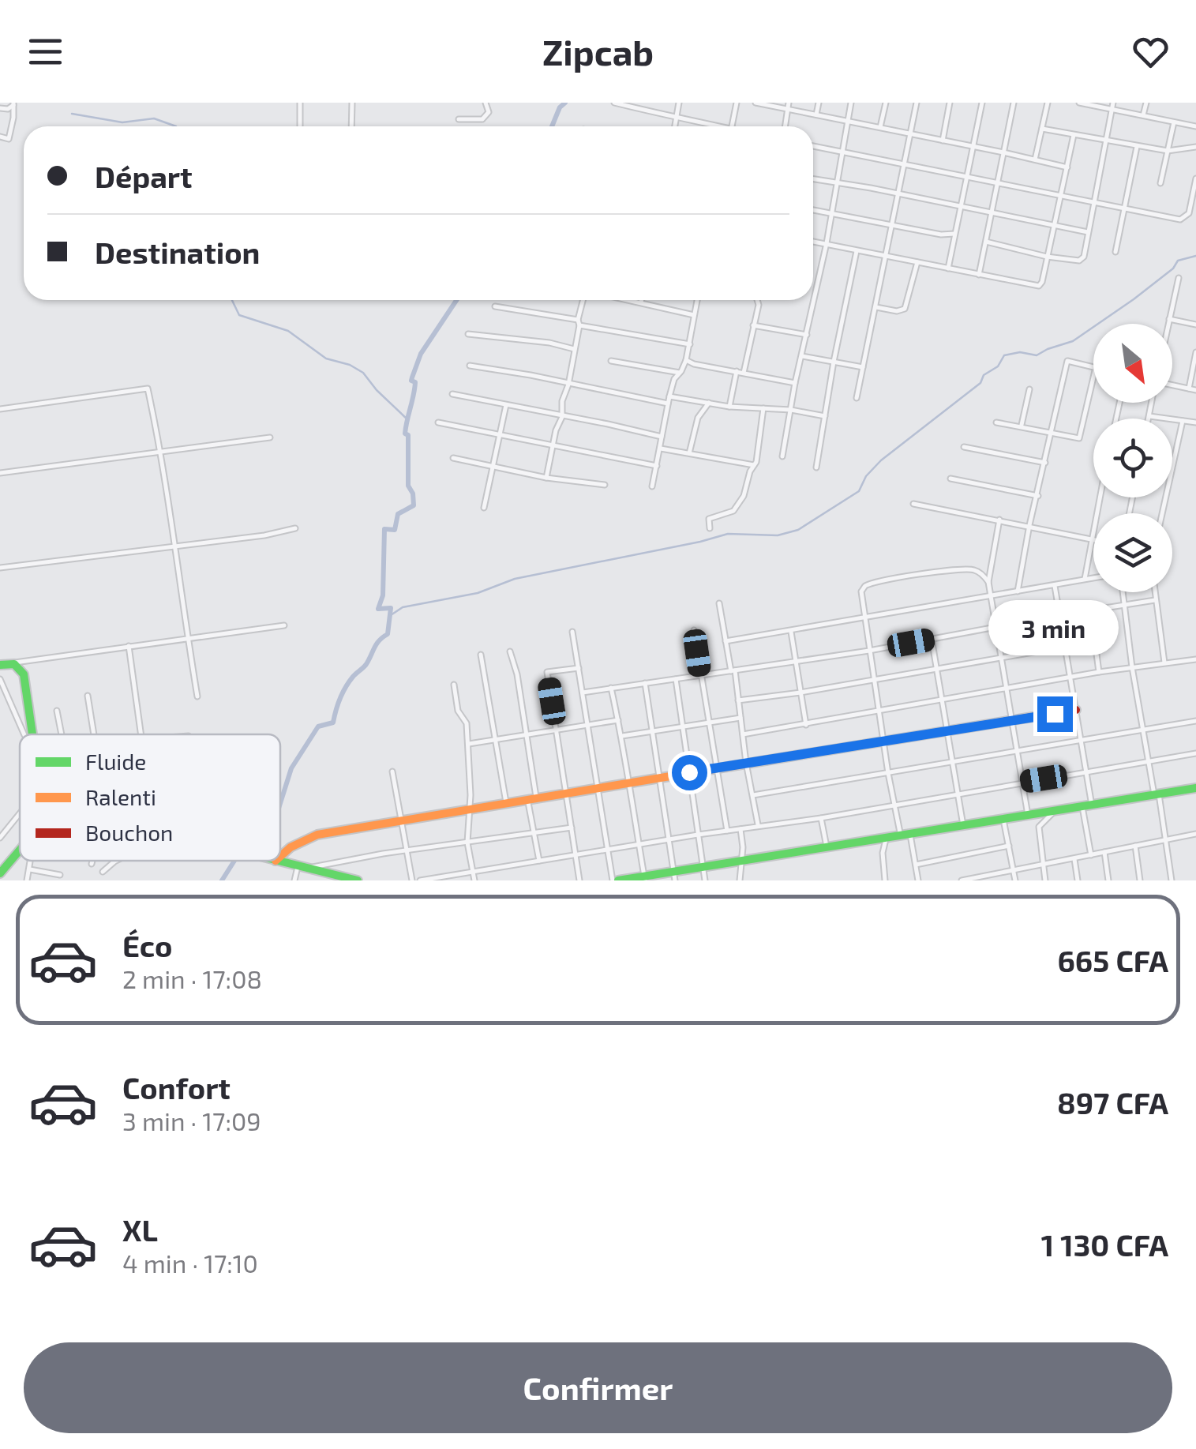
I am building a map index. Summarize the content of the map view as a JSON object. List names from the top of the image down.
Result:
{
  "legend": ["Fluide", "Ralenti", "Bouchon"],
  "north": "bottom right",
  "page": {
    "header": "Zipcab",
    "banner": ["Départ", "Destination"],
    "bubble": "3 min",
    "list": [
      {
        "name": "Éco",
        "note": "2 min · 17:08",
        "value": "665 CFA"
      },
      {
        "name": "Confort",
        "note": "3 min · 17:09",
        "value": "897 CFA"
      },
      {
        "name": "XL",
        "note": "4 min · 17:10",
        "value": "1 130 CFA"
      }
    ],
    "buttons": "Confirmer"
  }
}
